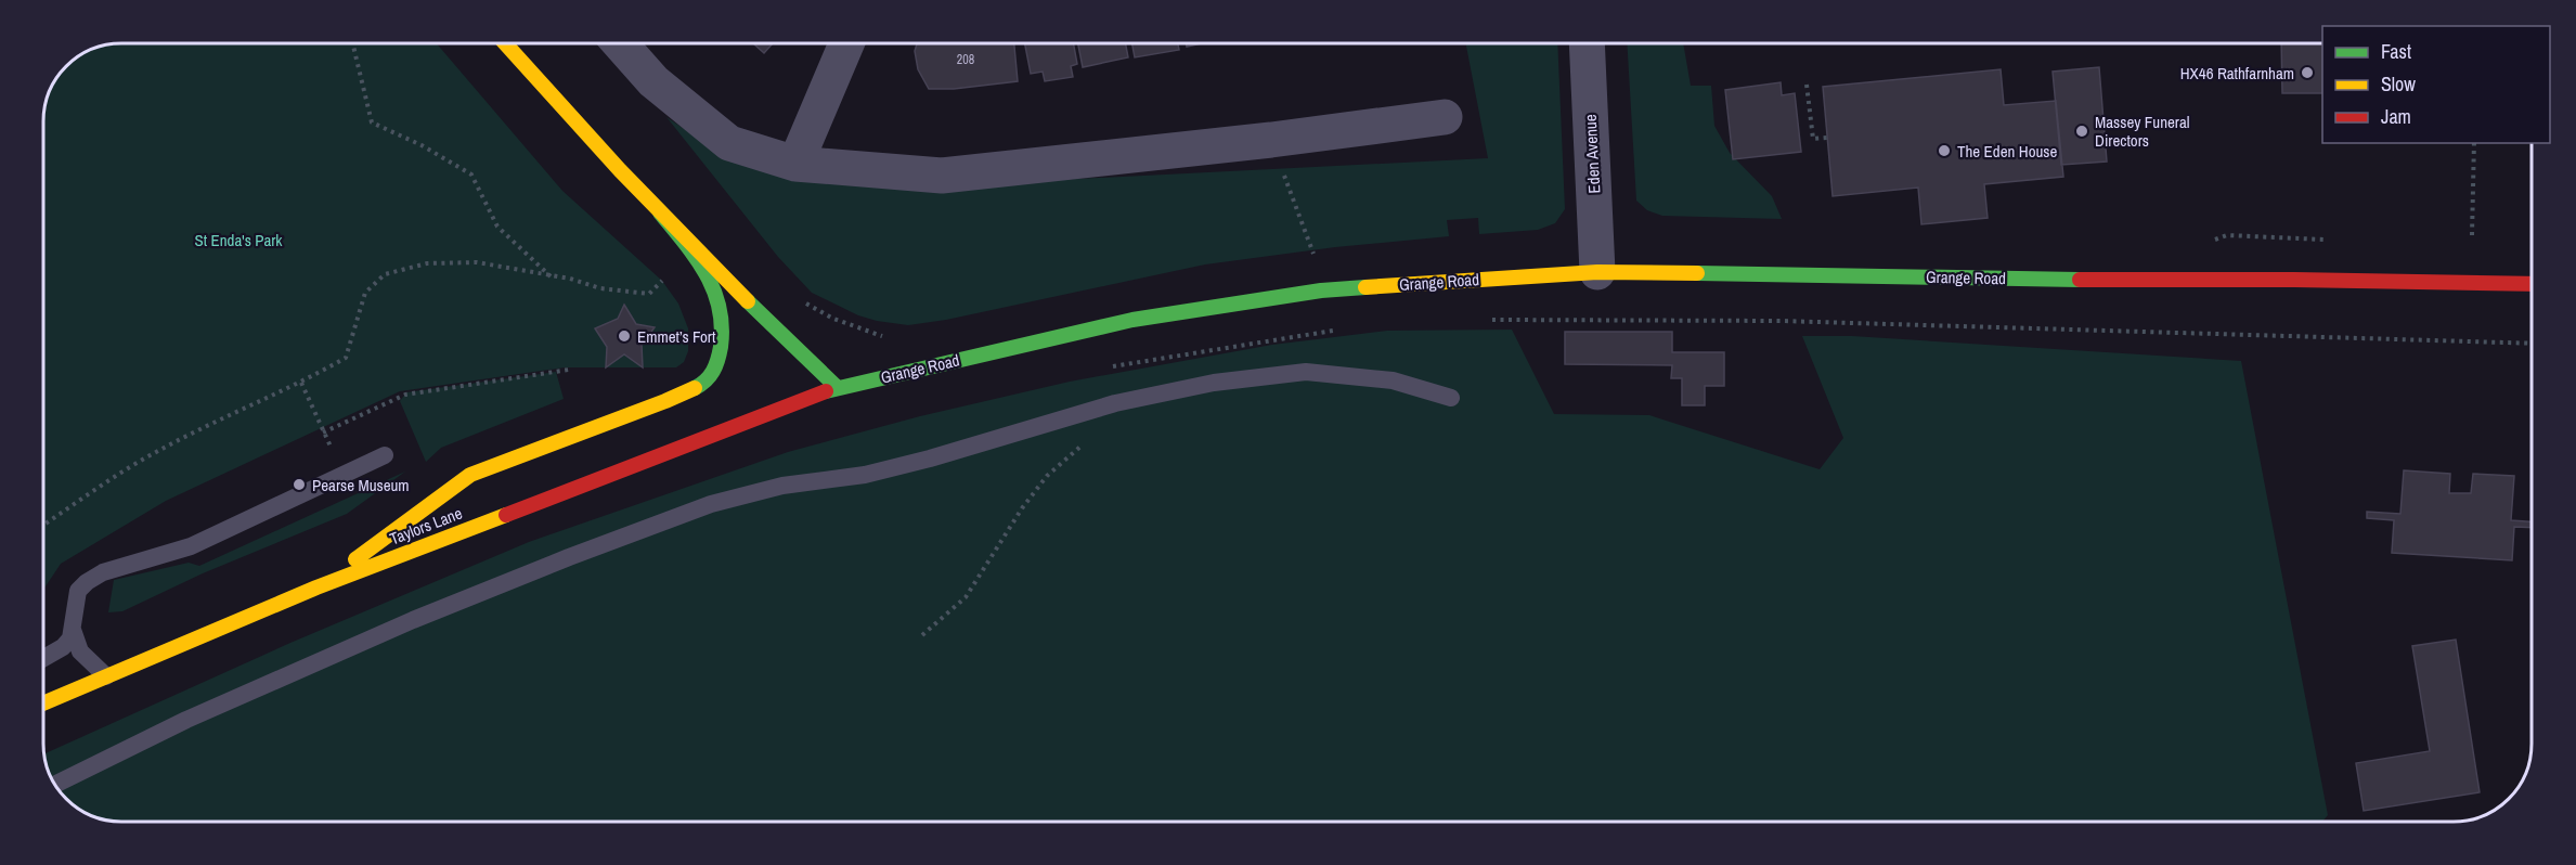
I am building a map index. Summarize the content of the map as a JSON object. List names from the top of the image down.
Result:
{
  "streets": {
    "main road": ["Grange Road", "Taylors Lane"],
    "street": ["Eden Avenue"]
  },
  "crossings": [
    ["Eden Avenue", "Grange Road"],
    ["Grange Road", "Taylors Lane"]
  ],
  "parks": ["St Enda's Park"],
  "places": [
    "HX46 Rathfarnham",
    "Massey Funeral Directors",
    "The Eden House",
    "Emmet’s Fort",
    "Pearse Museum"
  ],
  "house_numbers": ["208"],
  "legend": ["Fast", "Slow", "Jam"]
}
